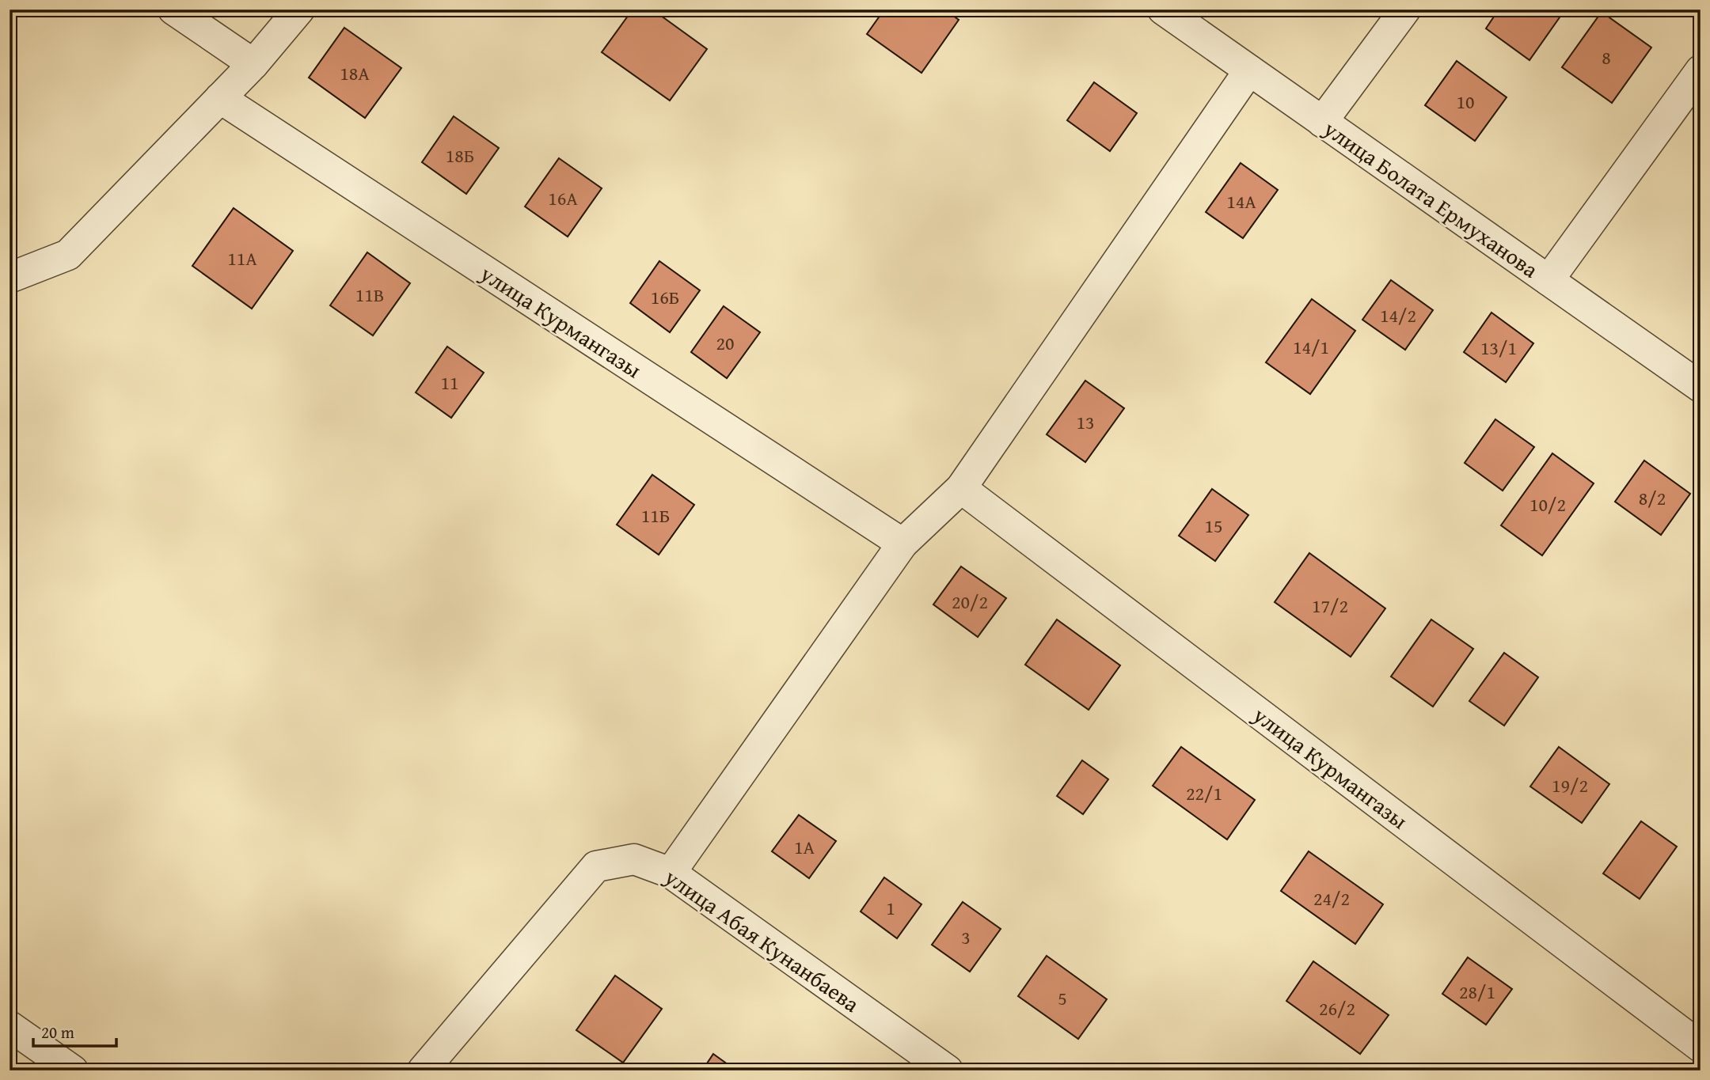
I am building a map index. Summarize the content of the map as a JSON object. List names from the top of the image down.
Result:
{
  "streets": {
    "street": ["улица Болата Ермуханова", "улица Курмангазы", "улица Абая Кунанбаева"]
  },
  "house_numbers": [
    "8",
    "18А",
    "10",
    "18Б",
    "16А",
    "14А",
    "11А",
    "11В",
    "16Б",
    "14/2",
    "20",
    "14/1",
    "13/1",
    "11",
    "13",
    "8/2",
    "10/2",
    "11Б",
    "15",
    "20/2",
    "17/2",
    "19/2",
    "22/1",
    "1А",
    "24/2",
    "1",
    "3",
    "28/1",
    "5",
    "26/2"
  ],
  "scale_bar": "20 m"
}
